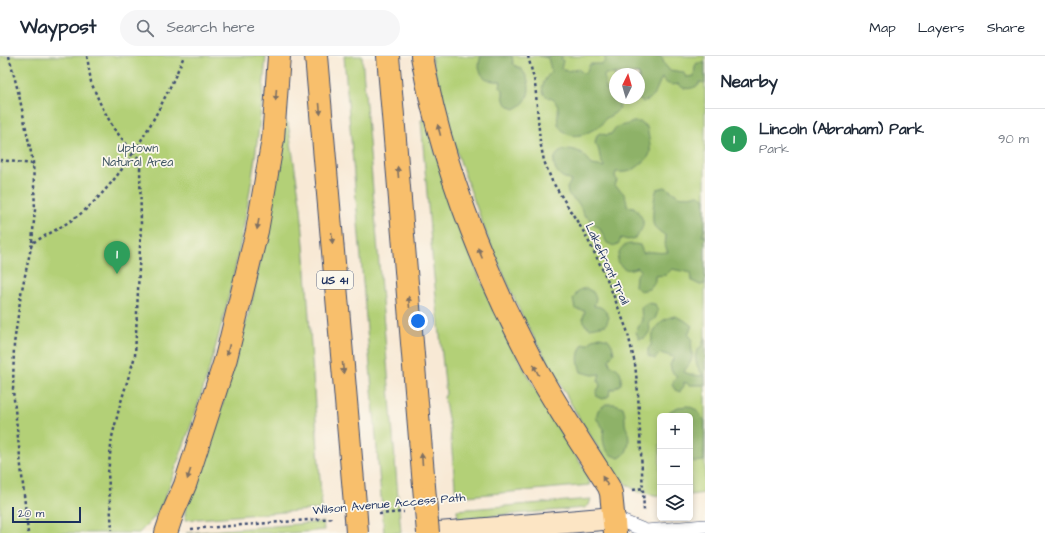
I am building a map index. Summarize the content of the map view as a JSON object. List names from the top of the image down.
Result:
{
  "streets": {
    "highway": ["US 41"],
    "path": ["Lakefront Trail", "Wilson Avenue Access Path"]
  },
  "parks": ["Uptown Natural Area"],
  "scale_bar": "20 m",
  "north": "top",
  "page": {
    "header": "Waypost",
    "search": "Search here",
    "nav": ["Map", "Layers", "Share"],
    "heading": "Nearby",
    "list": [
      {
        "mark": "1",
        "name": "Lincoln (Abraham) Park",
        "note": "Park",
        "value": "90 m"
      }
    ],
    "pins": "1",
    "map_buttons": ["+", "−"],
    "scale": "20 m"
  }
}
